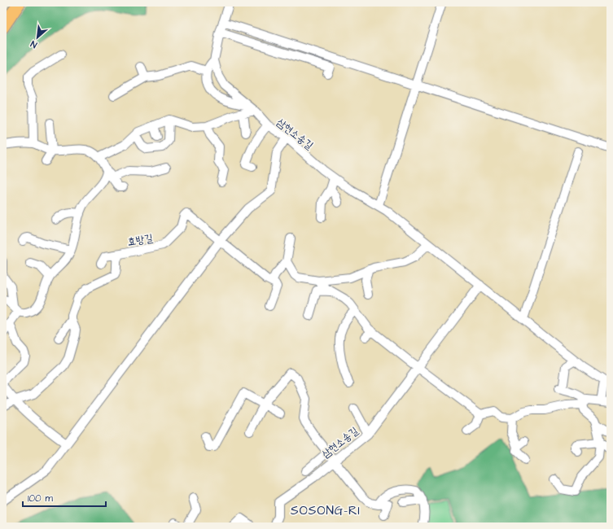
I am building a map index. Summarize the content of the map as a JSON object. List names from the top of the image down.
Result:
{
  "streets": {
    "street": ["삼현소송길", "효방길"]
  },
  "districts": ["SOSONG-RI"],
  "scale_bar": "100 m",
  "north": "bottom left"
}
